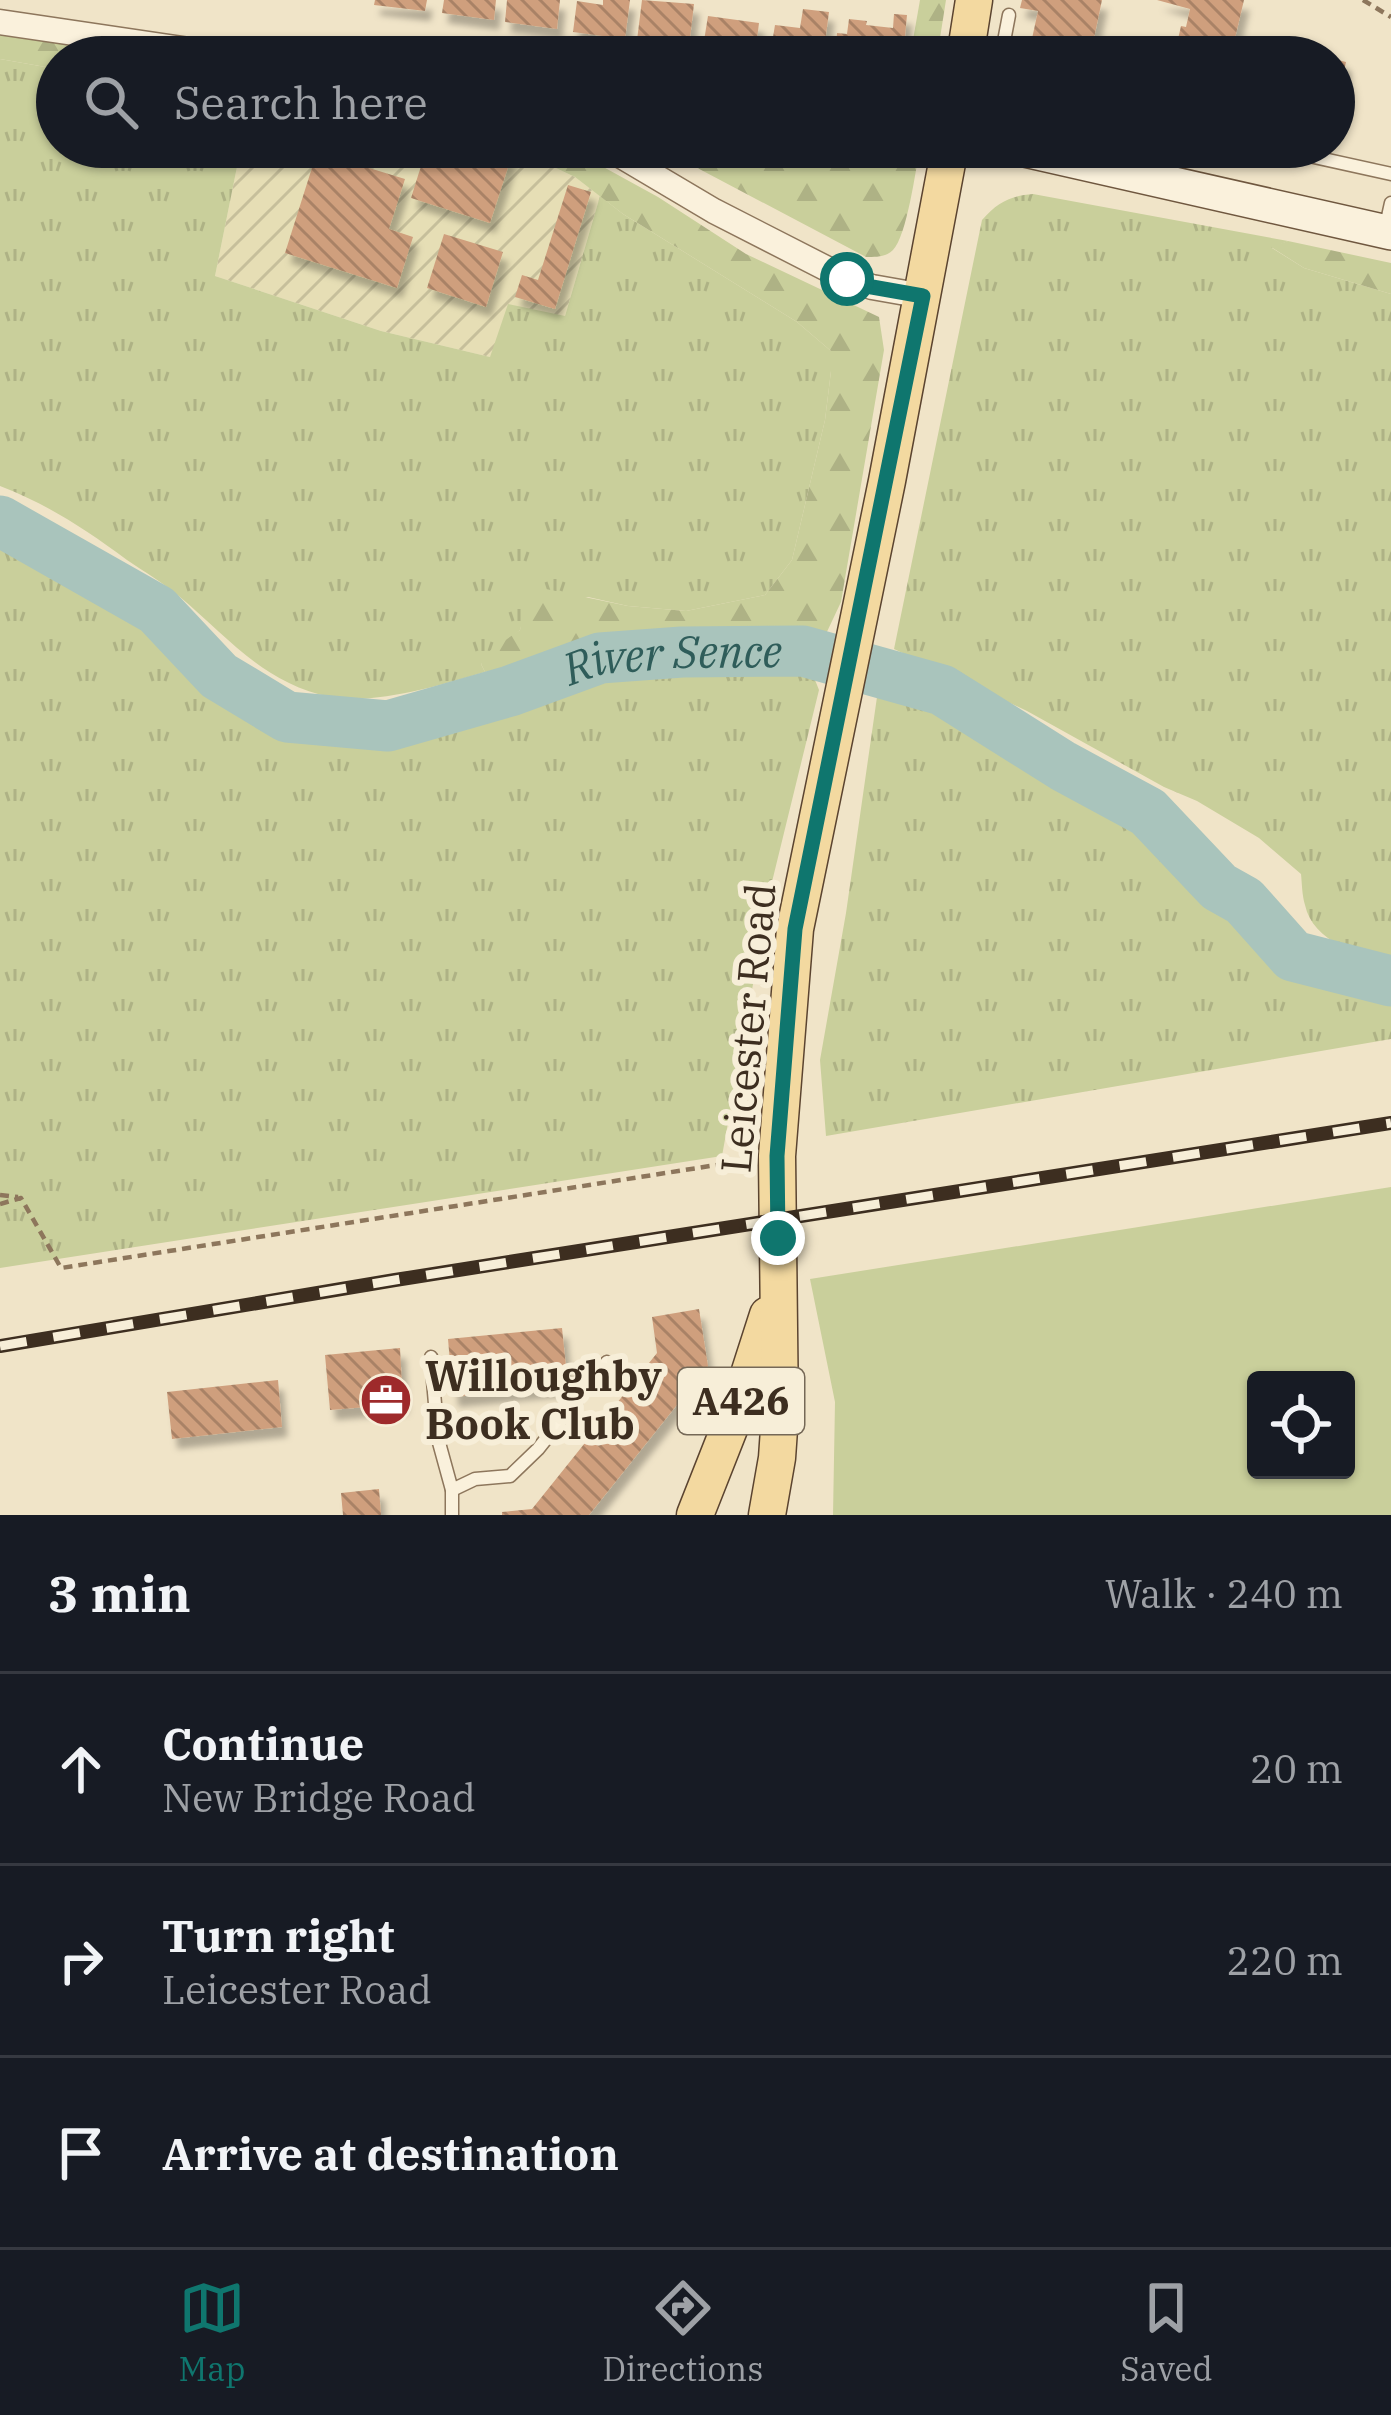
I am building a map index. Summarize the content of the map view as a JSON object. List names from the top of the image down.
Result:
{
  "streets": {
    "main road": ["Leicester Road", "A426"]
  },
  "water": ["River Sence"],
  "places": {
    "office": ["Willoughby Book Club"]
  },
  "page": {
    "search": "Search here",
    "heading": ["3 min", "Walk · 240 m"],
    "list": [
      ["Continue", "New Bridge Road", "20 m"],
      ["Turn right", "Leicester Road", "220 m"],
      "Arrive at destination"
    ],
    "nav": ["Map", "Directions", "Saved"]
  }
}
